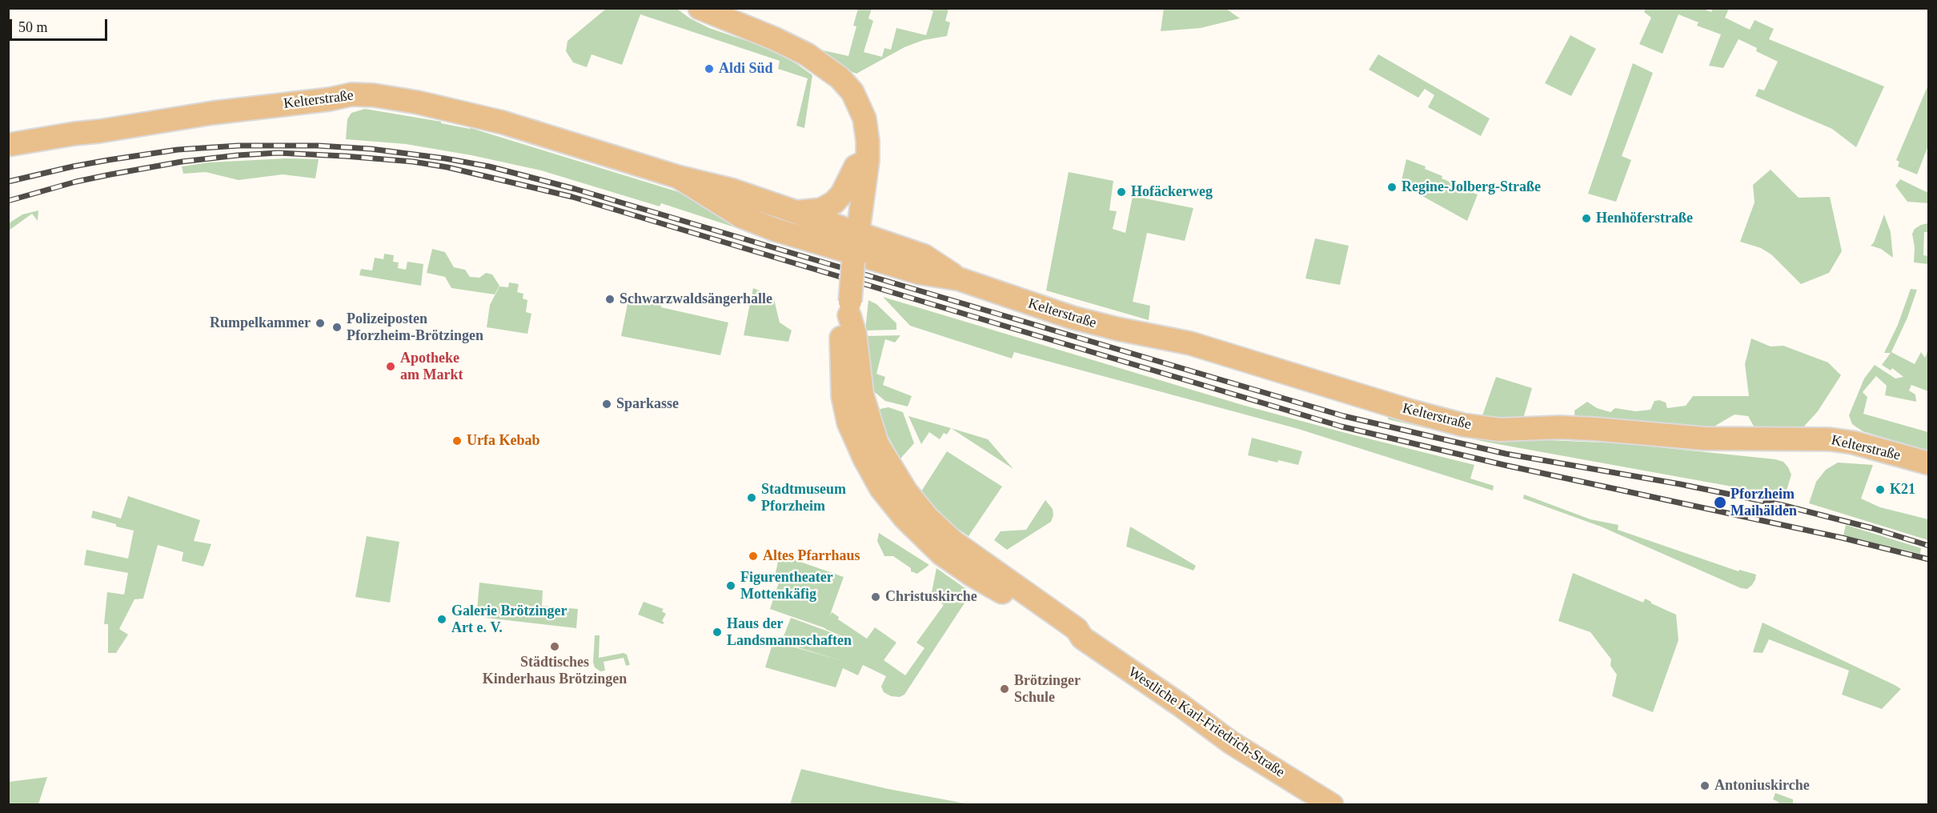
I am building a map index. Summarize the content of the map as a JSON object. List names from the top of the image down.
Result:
{
  "streets": {
    "main road": ["Kelterstraße", "Westliche Karl-Friedrich-Straße"]
  },
  "crossings": [
    ["Kelterstraße", "Westliche Karl-Friedrich-Straße"]
  ],
  "places": [
    "Aldi Süd",
    "Regine-Jolberg-Straße",
    "Hofäckerweg",
    "Henhöferstraße",
    "Schwarzwaldsängerhalle",
    "Rumpelkammer",
    "Polizeiposten Pforzheim-Brötzingen",
    "Apotheke am Markt",
    "Sparkasse",
    "Urfa Kebab",
    "K21",
    "Stadtmuseum Pforzheim",
    "Pforzheim Maihälden",
    "Altes Pfarrhaus",
    "Figurentheater Mottenkäfig",
    "Christuskirche",
    "Galerie Brötzinger Art e. V.",
    "Haus der Landsmannschaften",
    "Städtisches Kinderhaus Brötzingen",
    "Brötzinger Schule",
    "Antoniuskirche"
  ],
  "scale_bar": "50 m"
}
